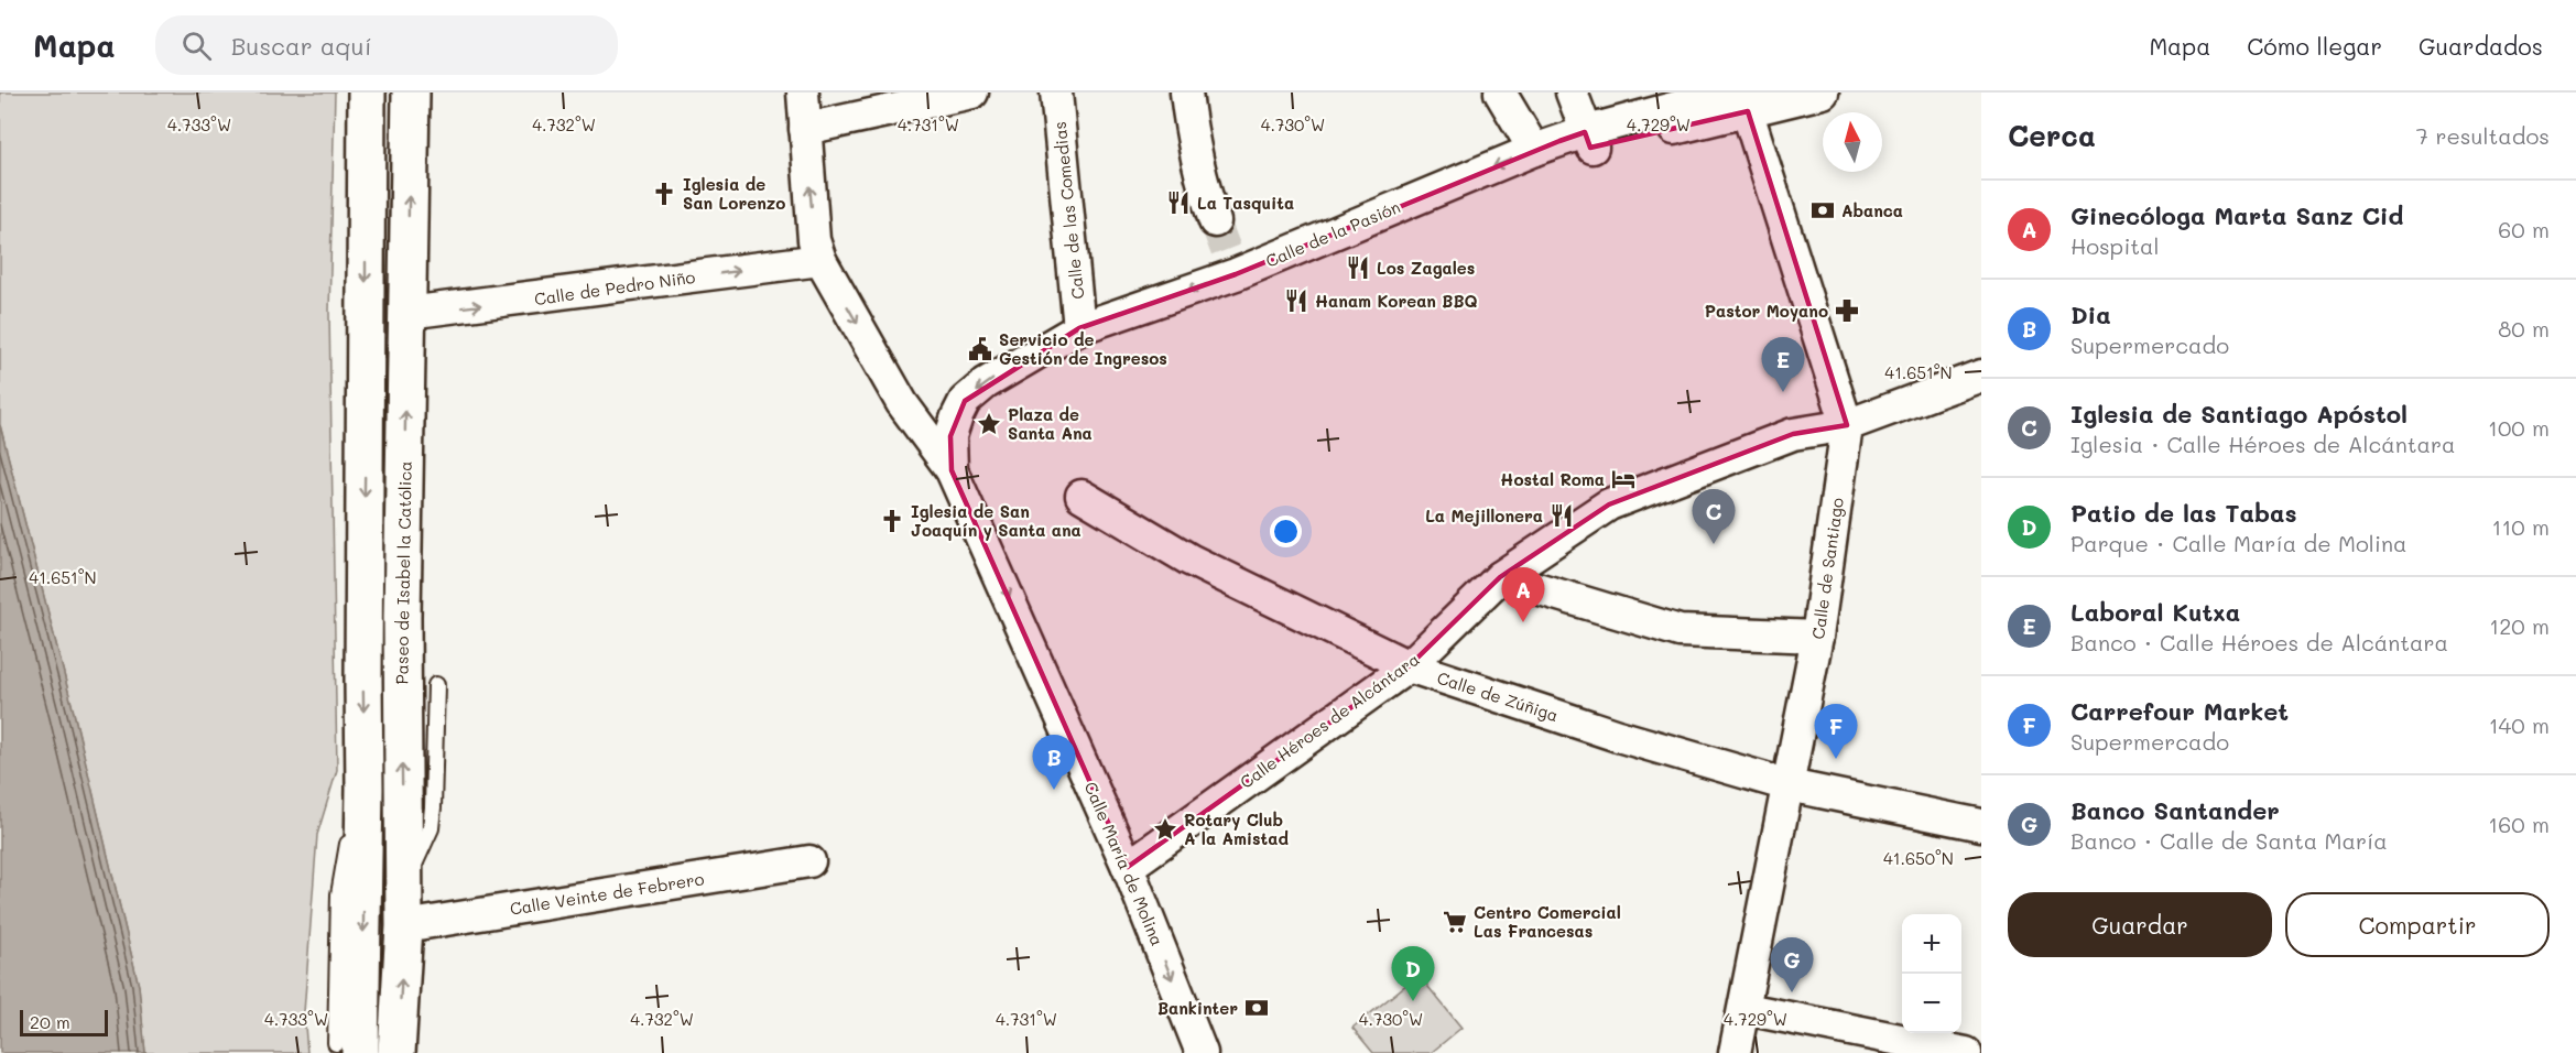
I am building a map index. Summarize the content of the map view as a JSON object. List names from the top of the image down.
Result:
{
  "streets": {
    "main road": ["Paseo de Isabel la Católica"],
    "street": [
      "Calle de las Comedias",
      "Calle de la Pasión",
      "Calle de Pedro Niño",
      "Calle de Santiago",
      "Calle de Zúñiga",
      "Calle Héroes de Alcántara",
      "Calle María de Molina",
      "Calle Veinte de Febrero"
    ]
  },
  "crossings": [
    ["Calle de las Comedias", "Calle de la Pasión"],
    ["Calle de Pedro Niño", "Paseo de Isabel la Católica"],
    ["Calle de Santiago", "Calle de Zúñiga"],
    ["Calle de Santiago", "Calle Héroes de Alcántara"],
    ["Paseo de Isabel la Católica", "Calle Veinte de Febrero"],
    ["Calle de Zúñiga", "Calle Héroes de Alcántara"],
    ["Calle Héroes de Alcántara", "Calle María de Molina"]
  ],
  "one_way": ["Calle de la Pasión", "Calle de Pedro Niño", "Calle María de Molina"],
  "places": {
    "church": ["Iglesia de San Lorenzo", "Iglesia de San Joaquín y Santa ana"],
    "restaurant": [
      "La Tasquita",
      "Los Zagales",
      "Hanam Korean BBQ",
      "La Mejillonera"
    ],
    "bank": ["Abanca", "Bankinter"],
    "pharmacy": ["Pastor Moyano"],
    "public building": ["Servicio de Gestión de Ingresos"],
    "place": ["Plaza de Santa Ana", "Rotary Club A la Amistad"],
    "hotel": ["Hostal Roma"],
    "supermarket": ["Centro Comercial Las Francesas"]
  },
  "scale_bar": "20 m",
  "north": "top",
  "page": {
    "header": "Mapa",
    "search": "Buscar aquí",
    "nav": ["Mapa", "Cómo llegar", "Guardados"],
    "heading": ["Cerca", "7 resultados"],
    "list": [
      {
        "mark": "A",
        "name": "Ginecóloga Marta Sanz Cid",
        "note": "Hospital",
        "value": "60 m"
      },
      {
        "mark": "B",
        "name": "Dia",
        "note": "Supermercado",
        "value": "80 m"
      },
      {
        "mark": "C",
        "name": "Iglesia de Santiago Apóstol",
        "note": "Iglesia · Calle Héroes de Alcántara",
        "value": "100 m"
      },
      {
        "mark": "D",
        "name": "Patio de las Tabas",
        "note": "Parque · Calle María de Molina",
        "value": "110 m"
      },
      {
        "mark": "E",
        "name": "Laboral Kutxa",
        "note": "Banco · Calle Héroes de Alcántara",
        "value": "120 m"
      },
      {
        "mark": "F",
        "name": "Carrefour Market",
        "note": "Supermercado",
        "value": "140 m"
      },
      {
        "mark": "G",
        "name": "Banco Santander",
        "note": "Banco · Calle de Santa María",
        "value": "160 m"
      }
    ],
    "pins": [
      "E",
      "C",
      "A",
      "F",
      "B",
      "G",
      "D"
    ],
    "buttons": ["Guardar", "Compartir"],
    "map_buttons": ["+", "−"],
    "scale": "20 m"
  },
  "coordinates": [
    "4.733°W",
    "4.732°W",
    "4.731°W",
    "4.730°W",
    "4.729°W",
    "41.651°N",
    "41.650°N"
  ]
}
